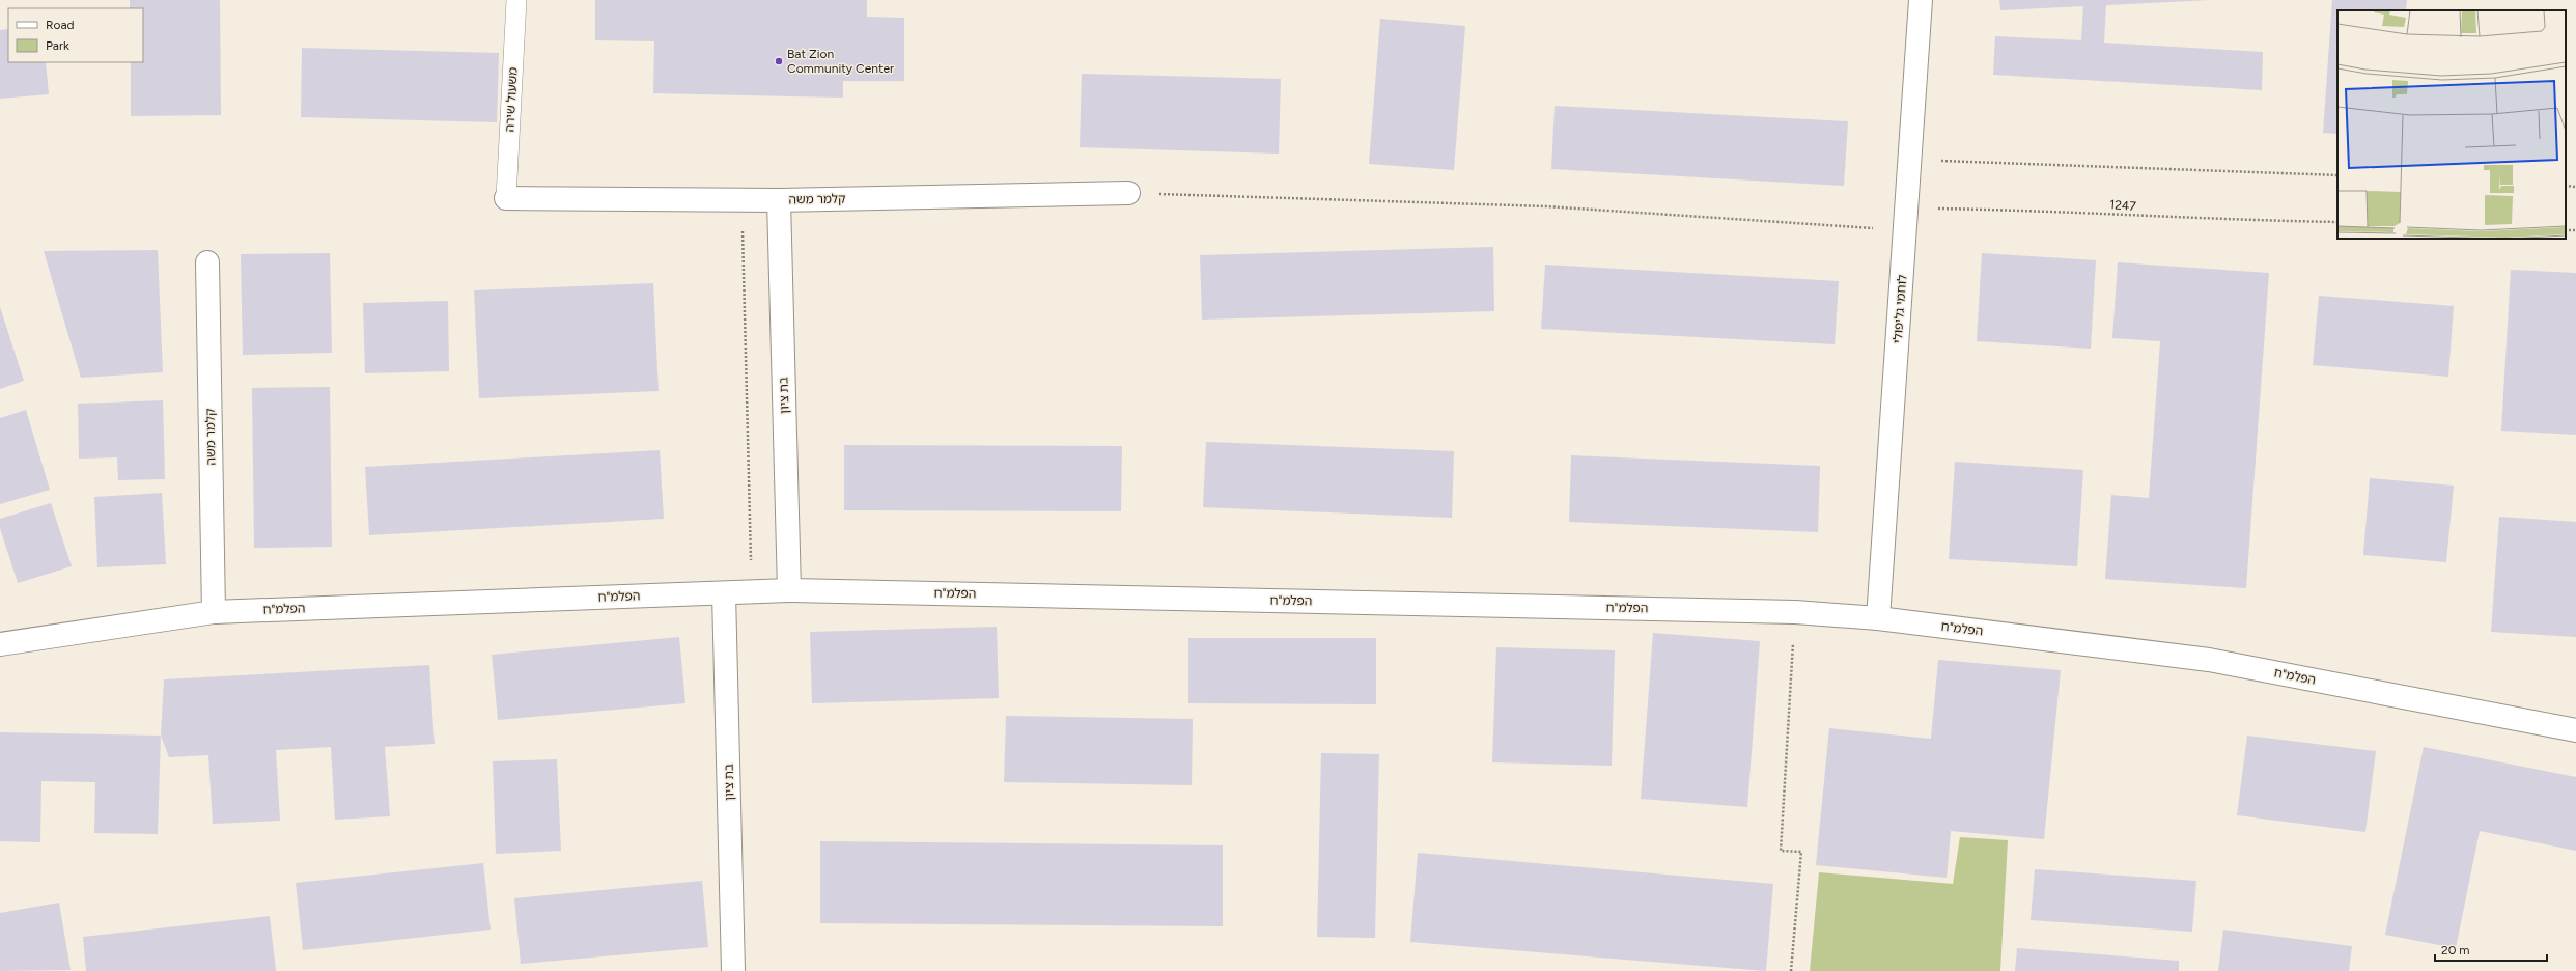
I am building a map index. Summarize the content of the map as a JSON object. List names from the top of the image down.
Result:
{
  "streets": {
    "street": [
      "קלמר משה",
      "לוחמי גליפולי",
      "בת ציון",
      "הפלמ\"ח"
    ],
    "lane": ["משעול שירה"],
    "path": ["1247"]
  },
  "crossings": [
    ["משעול שירה", "קלמר משה"],
    ["קלמר משה", "1247"],
    ["קלמר משה", "בת ציון"],
    ["קלמר משה", "הפלמ\"ח"],
    ["1247", "לוחמי גליפולי"],
    ["לוחמי גליפולי", "הפלמ\"ח"],
    ["בת ציון", "הפלמ\"ח"]
  ],
  "places": ["Bat Zion Community Center"],
  "legend": ["Road", "Park"],
  "scale_bar": "20 m"
}
